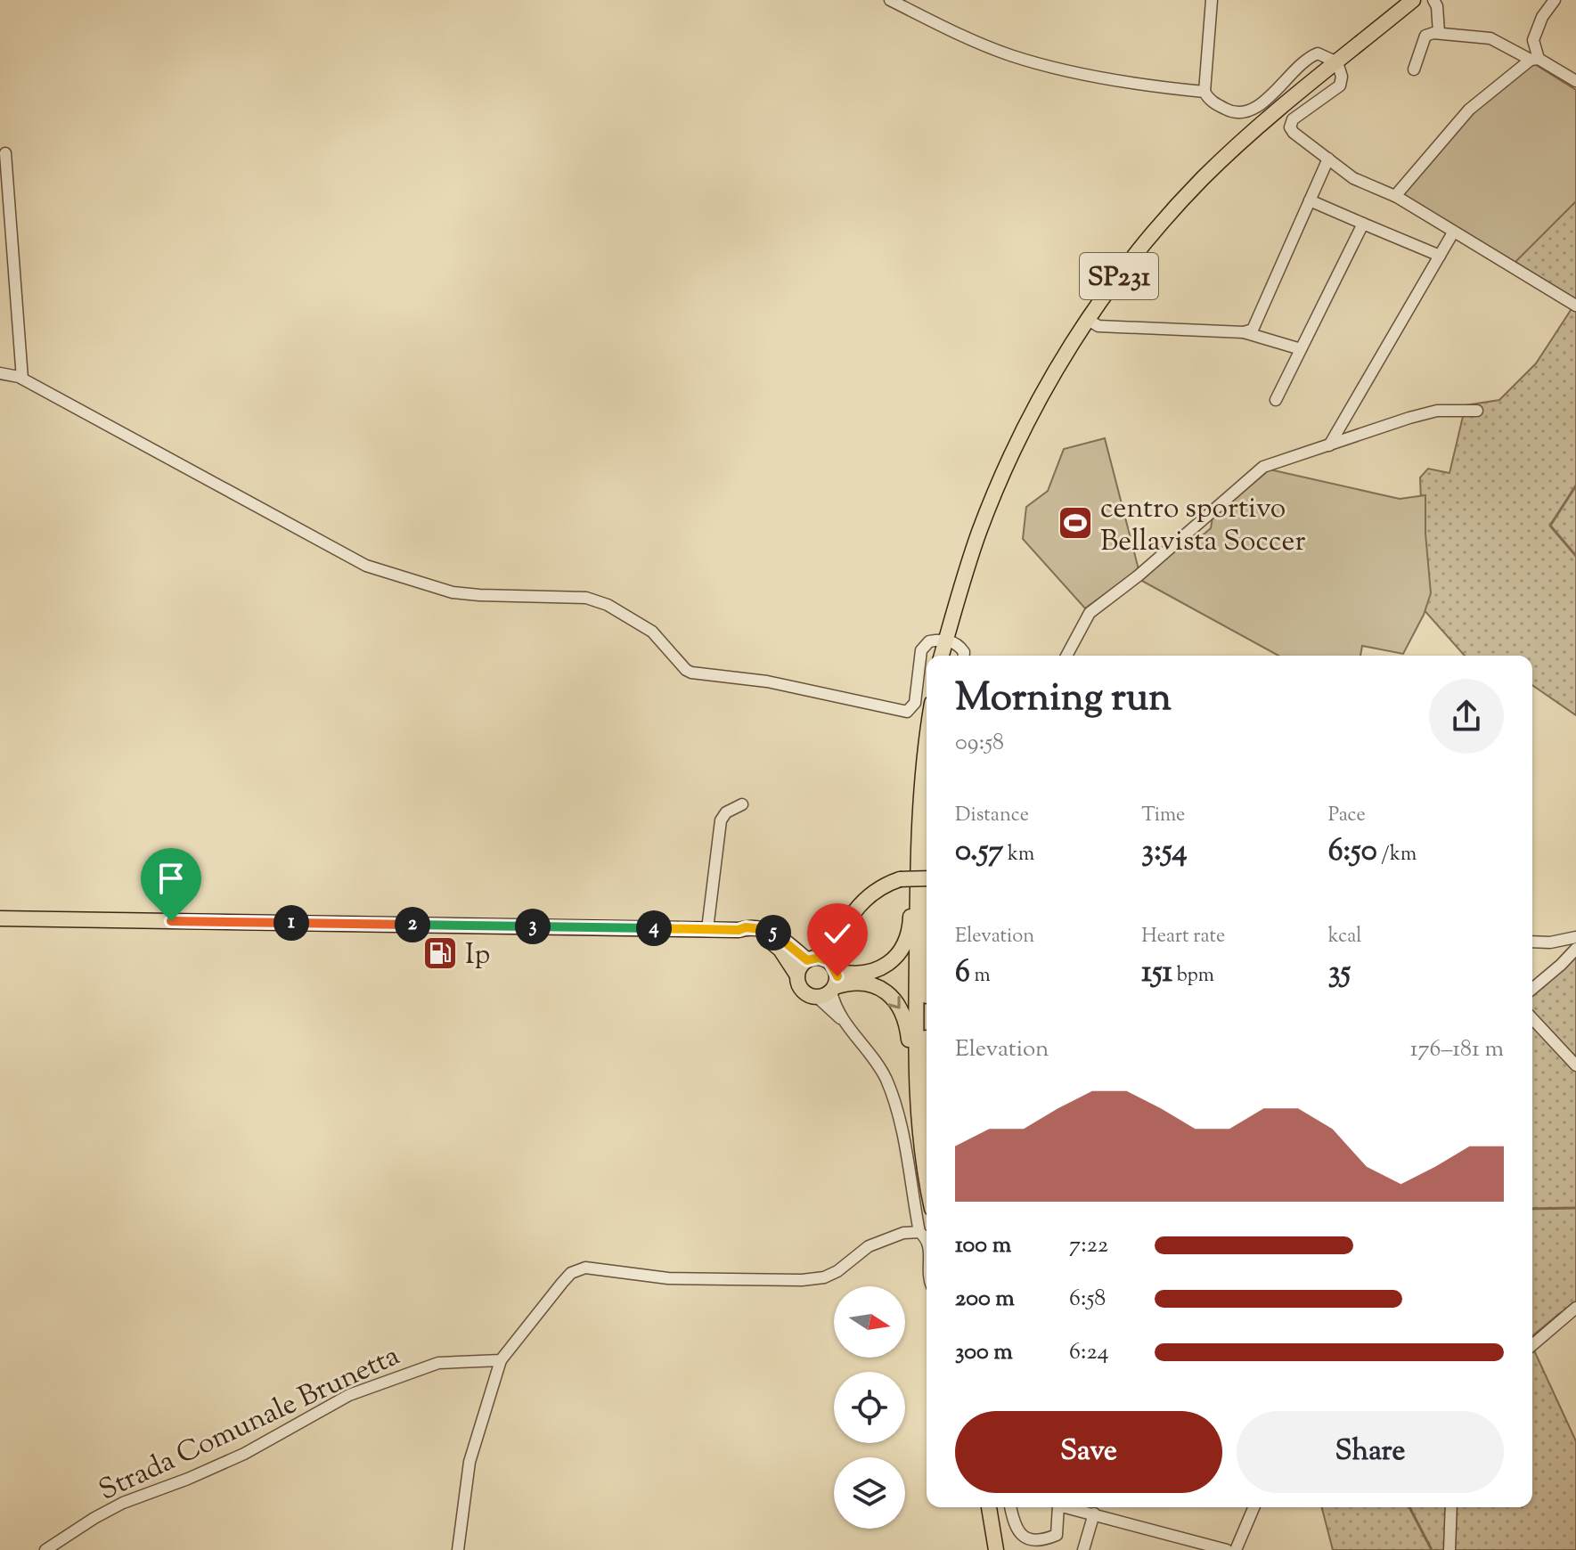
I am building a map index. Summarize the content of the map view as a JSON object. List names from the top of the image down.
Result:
{
  "streets": {
    "main road": ["SP231"],
    "street": ["Strada Comunale Brunetta"]
  },
  "places": {
    "sports": ["centro sportivo Bellavista Soccer"],
    "fuel station": ["Ip"]
  },
  "north": "right",
  "page": {
    "heading": ["Morning run", "09:58"],
    "stats": [
      ["Distance", "0.57 km"],
      ["Time", "3:54"],
      ["Pace", "6:50 /km"],
      ["Elevation", "6 m"],
      ["Heart rate", "151 bpm"],
      ["kcal", "35"]
    ],
    "pins": [
      "1",
      "2",
      "3",
      "4",
      "5"
    ],
    "chart": ["Elevation", "176–181 m"],
    "list": [
      {
        "name": "100 m",
        "note": "7:22"
      },
      {
        "name": "200 m",
        "note": "6:58"
      },
      {
        "name": "300 m",
        "note": "6:24"
      }
    ],
    "buttons": ["Save", "Share"]
  }
}
